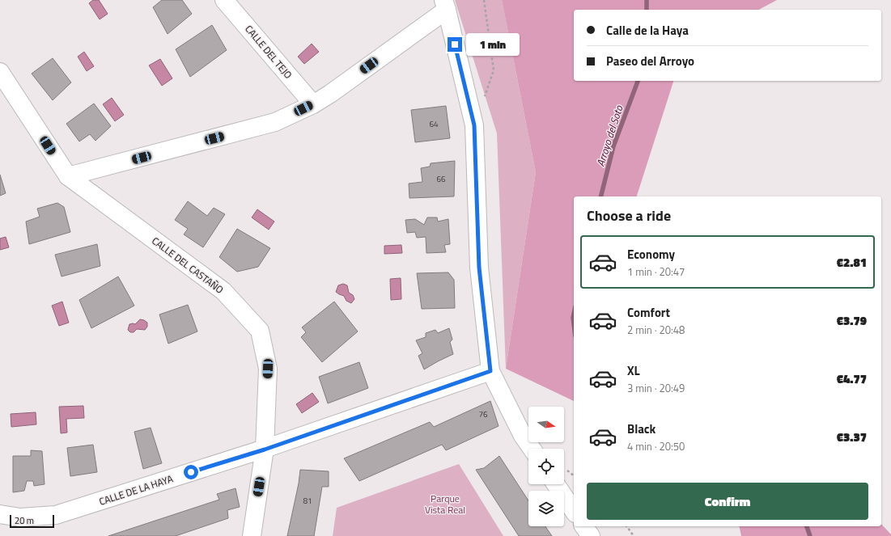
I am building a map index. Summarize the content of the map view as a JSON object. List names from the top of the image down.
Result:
{
  "streets": {
    "street": ["CALLE DEL TEJO", "CALLE DEL CASTAÑO", "CALLE DE LA HAYA"]
  },
  "crossings": [
    ["CALLE DEL CASTAÑO", "CALLE DE LA HAYA"]
  ],
  "water": ["Arroyo del Soto"],
  "parks": ["Parque Vista Real"],
  "house_numbers": [
    "64",
    "66",
    "76",
    "81"
  ],
  "scale_bar": "20 m",
  "north": "right",
  "page": {
    "banner": ["Calle de la Haya", "Paseo del Arroyo"],
    "bubble": "1 min",
    "heading": "Choose a ride",
    "list": [
      {
        "name": "Economy",
        "note": "1 min · 20:47",
        "value": "€2.81"
      },
      {
        "name": "Comfort",
        "note": "2 min · 20:48",
        "value": "€3.79"
      },
      {
        "name": "XL",
        "note": "3 min · 20:49",
        "value": "€4.77"
      },
      {
        "name": "Black",
        "note": "4 min · 20:50",
        "value": "€3.37"
      }
    ],
    "buttons": "Confirm",
    "scale": "20 m"
  }
}
